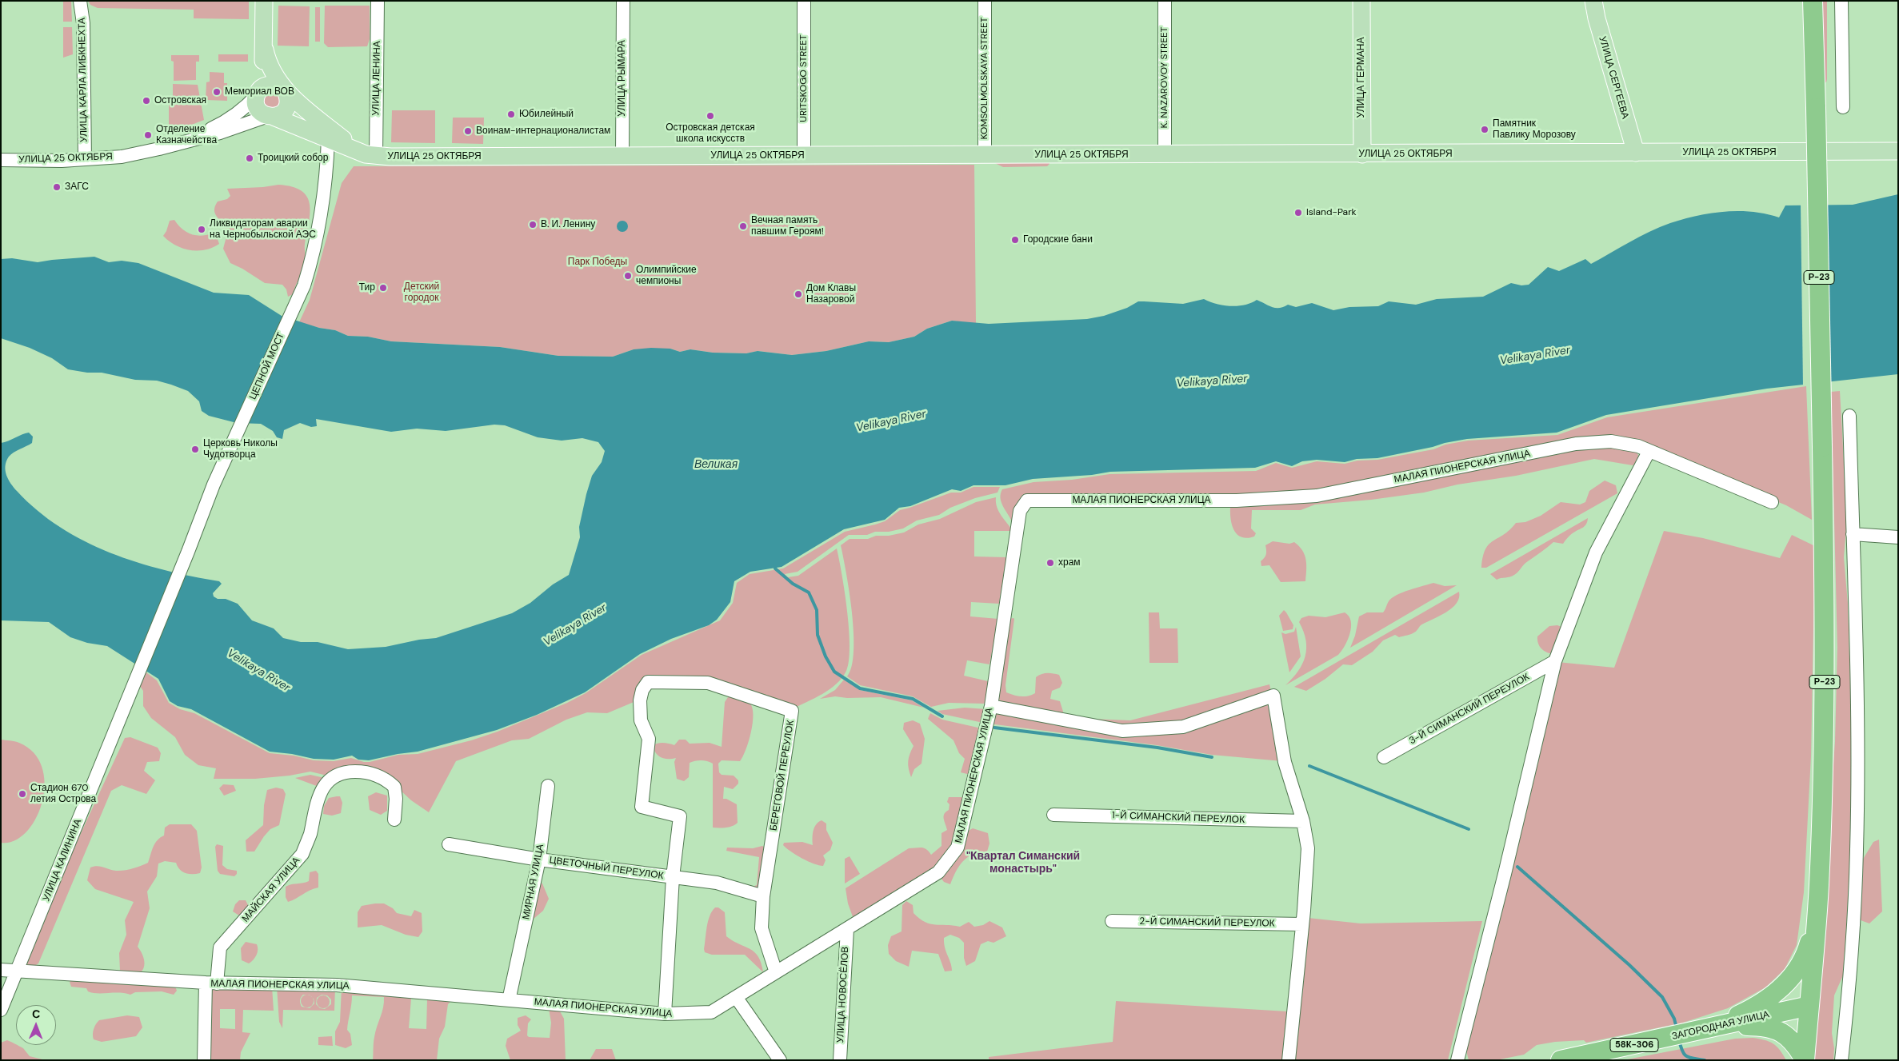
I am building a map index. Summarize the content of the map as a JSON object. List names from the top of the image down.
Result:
{
  "streets": {
    "highway": ["Р-23", "ЗАГОРОДНАЯ УЛИЦА", "58К-306"],
    "main road": ["УЛИЦА ГЕРМАНА", "УЛИЦА СЕРГЕЕВА", "УЛИЦА 25 ОКТЯБРЯ"],
    "street": [
      "K. NAZAROVOY STREET",
      "УЛИЦА ЛЕНИНА",
      "УЛИЦА РЫМАРА",
      "URITSKOGO STREET",
      "KOMSOLMOLSKAYA STREET",
      "УЛИЦА КАРЛА ЛИБКНЕХТА",
      "ЦЕПНОЙ МОСТ",
      "МАЛАЯ ПИОНЕРСКАЯ УЛИЦА",
      "3-Й СИМАНСКИЙ ПЕРЕУЛОК",
      "БЕРЕГОВОЙ ПЕРЕУЛОК",
      "1-Й СИМАНСКИЙ ПЕРЕУЛОК",
      "УЛИЦА КАЛИНИНА",
      "ЦВЕТОЧНЫЙ ПЕРЕУЛОК",
      "МИРНАЯ УЛИЦА",
      "МАЙСКАЯ УЛИЦА",
      "2-Й СИМАНСКИЙ ПЕРЕУЛОК",
      "УЛИЦА НОВОСЁЛОВ"
    ]
  },
  "crossings": [
    ["K. NAZAROVOY STREET", "УЛИЦА 25 ОКТЯБРЯ"],
    ["УЛИЦА ГЕРМАНА", "УЛИЦА 25 ОКТЯБРЯ"],
    ["УЛИЦА СЕРГЕЕВА", "УЛИЦА 25 ОКТЯБРЯ"],
    ["УЛИЦА ЛЕНИНА", "УЛИЦА 25 ОКТЯБРЯ"],
    ["УЛИЦА РЫМАРА", "УЛИЦА 25 ОКТЯБРЯ"],
    ["URITSKOGO STREET", "УЛИЦА 25 ОКТЯБРЯ"],
    ["KOMSOLMOLSKAYA STREET", "УЛИЦА 25 ОКТЯБРЯ"],
    ["УЛИЦА КАРЛА ЛИБКНЕХТА", "УЛИЦА 25 ОКТЯБРЯ"],
    ["УЛИЦА 25 ОКТЯБРЯ", "ЦЕПНОЙ МОСТ"],
    ["Р-23", "ЗАГОРОДНАЯ УЛИЦА"],
    ["ЦЕПНОЙ МОСТ", "УЛИЦА КАЛИНИНА"],
    ["МАЛАЯ ПИОНЕРСКАЯ УЛИЦА", "БЕРЕГОВОЙ ПЕРЕУЛОК"],
    ["МАЛАЯ ПИОНЕРСКАЯ УЛИЦА", "УЛИЦА КАЛИНИНА"],
    ["МАЛАЯ ПИОНЕРСКАЯ УЛИЦА", "МИРНАЯ УЛИЦА"],
    ["МАЛАЯ ПИОНЕРСКАЯ УЛИЦА", "МАЙСКАЯ УЛИЦА"],
    ["МАЛАЯ ПИОНЕРСКАЯ УЛИЦА", "УЛИЦА НОВОСЁЛОВ"],
    ["БЕРЕГОВОЙ ПЕРЕУЛОК", "ЦВЕТОЧНЫЙ ПЕРЕУЛОК"],
    ["ЦВЕТОЧНЫЙ ПЕРЕУЛОК", "МИРНАЯ УЛИЦА"]
  ],
  "districts": ["\"Квартал Симанский монастырь\""],
  "water": ["Velikaya River", "Великая"],
  "parks": ["Парк Победы", "Детский городок"],
  "places": [
    "Мемориал ВОВ",
    "Островская",
    "Юбилейный",
    "Островская детская школа искусств",
    "Памятник Павлику Морозову",
    "Воинам-интернационалистам",
    "Отделение Казначейства",
    "Троицкий собор",
    "ЗАГС",
    "Island-Park",
    "В. И. Ленину",
    "Вечная память павшим Героям!",
    "Ликвидаторам аварии на Чернобыльской АЭС",
    "Городские бани",
    "Олимпийские чемпионы",
    "Тир",
    "Дом Клавы Назаровой",
    "Церковь Николы Чудотворца",
    "храм",
    "Стадион 670 летия Острова"
  ],
  "north": "top"
}
